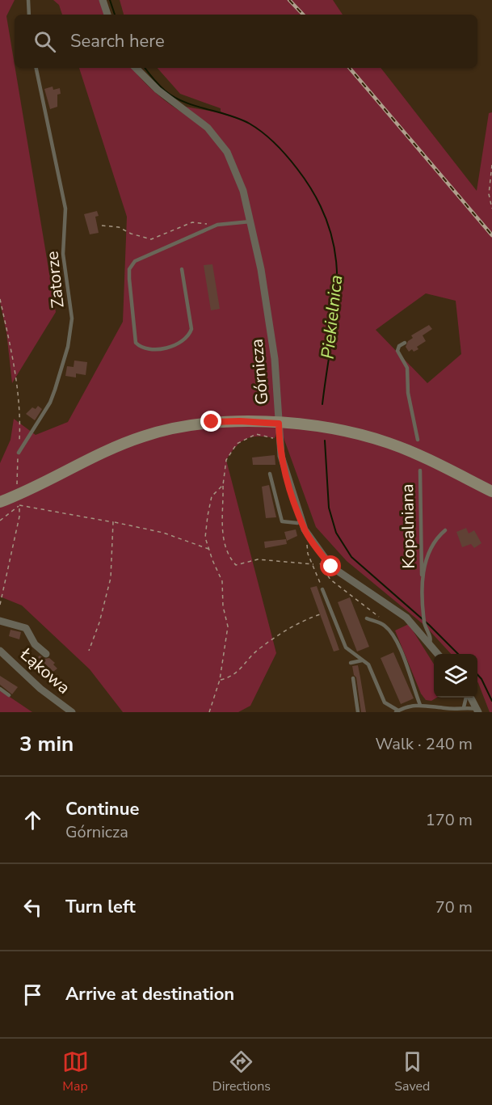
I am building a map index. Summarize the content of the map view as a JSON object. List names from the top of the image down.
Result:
{
  "streets": {
    "street": ["Górnicza", "Łąkowa"],
    "lane": ["Zatorze", "Kopalniana"]
  },
  "crossings": [
    ["Górnicza", "Kopalniana"]
  ],
  "water": ["Piekielnica"],
  "page": {
    "search": "Search here",
    "heading": ["3 min", "Walk · 240 m"],
    "list": [
      ["Continue", "Górnicza", "170 m"],
      ["Turn left", "70 m"],
      "Arrive at destination"
    ],
    "nav": ["Map", "Directions", "Saved"]
  }
}
